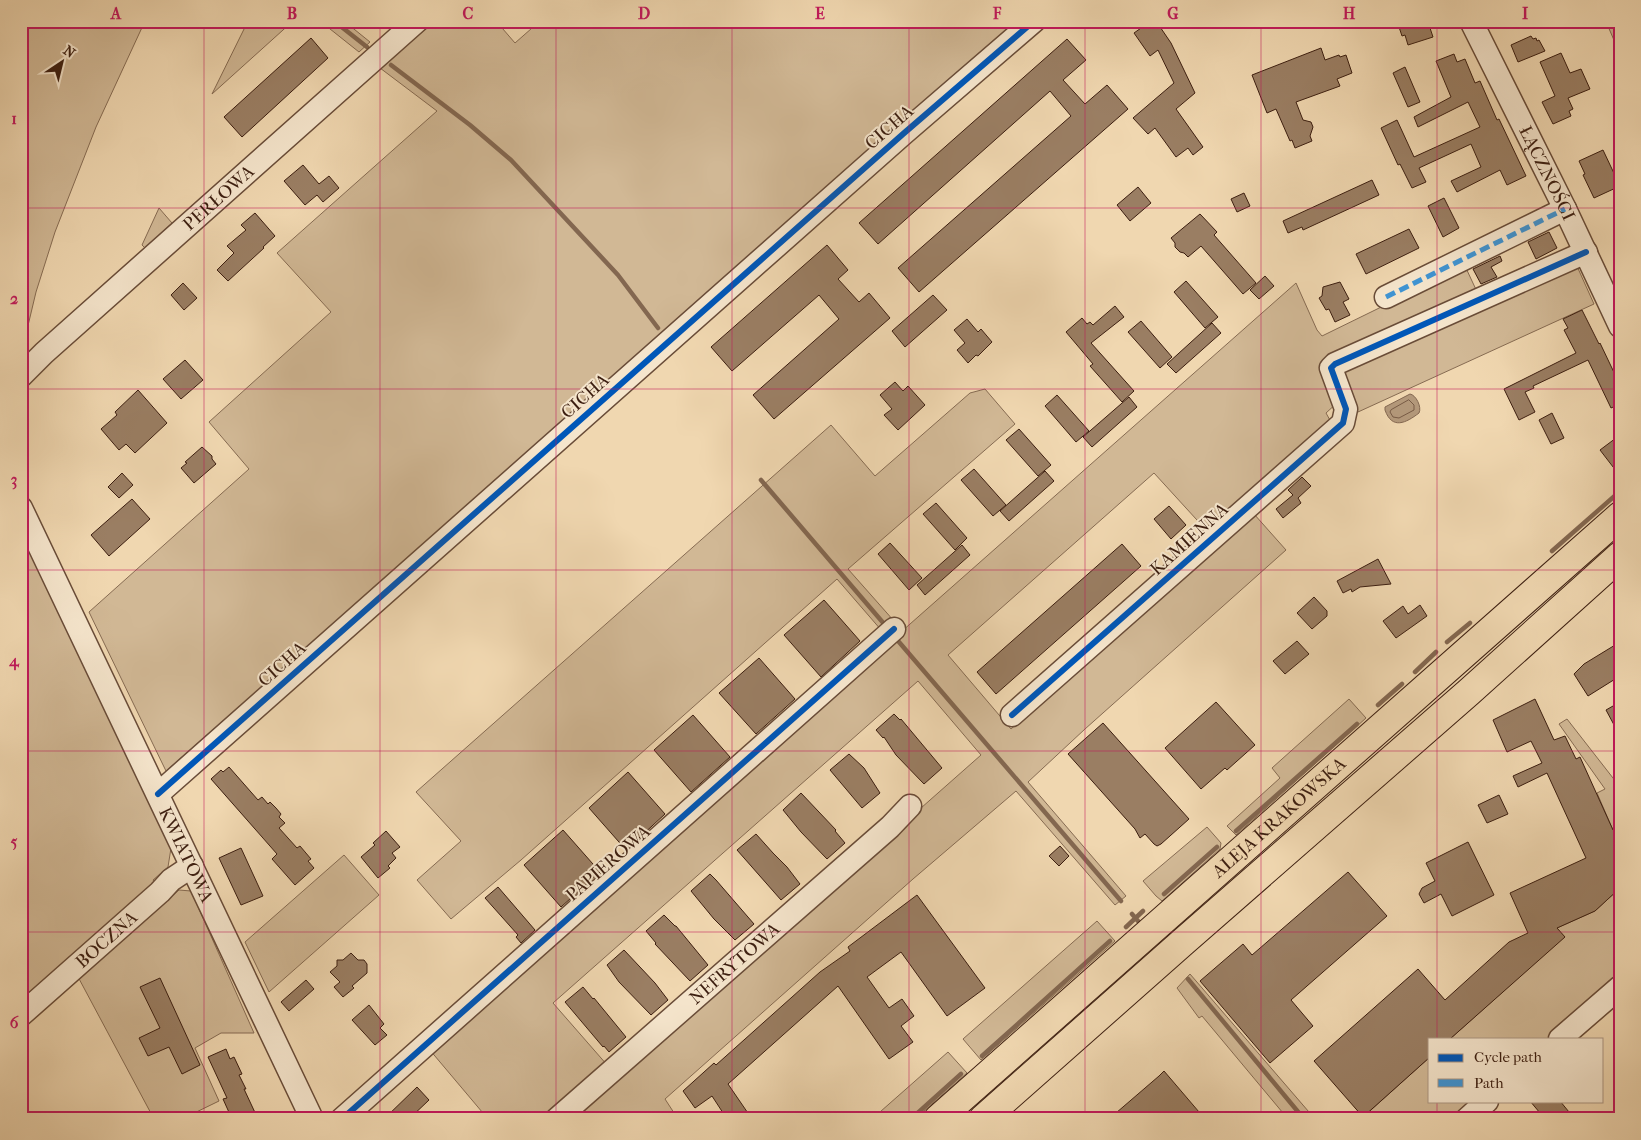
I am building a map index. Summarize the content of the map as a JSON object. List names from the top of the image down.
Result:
{
  "streets": {
    "main road": ["ALEJA KRAKOWSKA"],
    "street": [
      "CICHA",
      "ŁĄCZNOŚCI",
      "PERŁOWA",
      "KAMIENNA",
      "KWIATOWA",
      "PAPIEROWA",
      "BOCZNA",
      "NEFRYTOWA"
    ]
  },
  "crossings": [
    ["CICHA", "KWIATOWA"],
    ["ŁĄCZNOŚCI", "KAMIENNA"],
    ["KWIATOWA", "BOCZNA"]
  ],
  "legend": ["Cycle path", "Path"],
  "north": "top right",
  "grid": {
    "columns": [
      "A",
      "B",
      "C",
      "D",
      "E",
      "F",
      "G",
      "H",
      "I"
    ],
    "rows": [
      "1",
      "2",
      "3",
      "4",
      "5",
      "6"
    ]
  }
}
